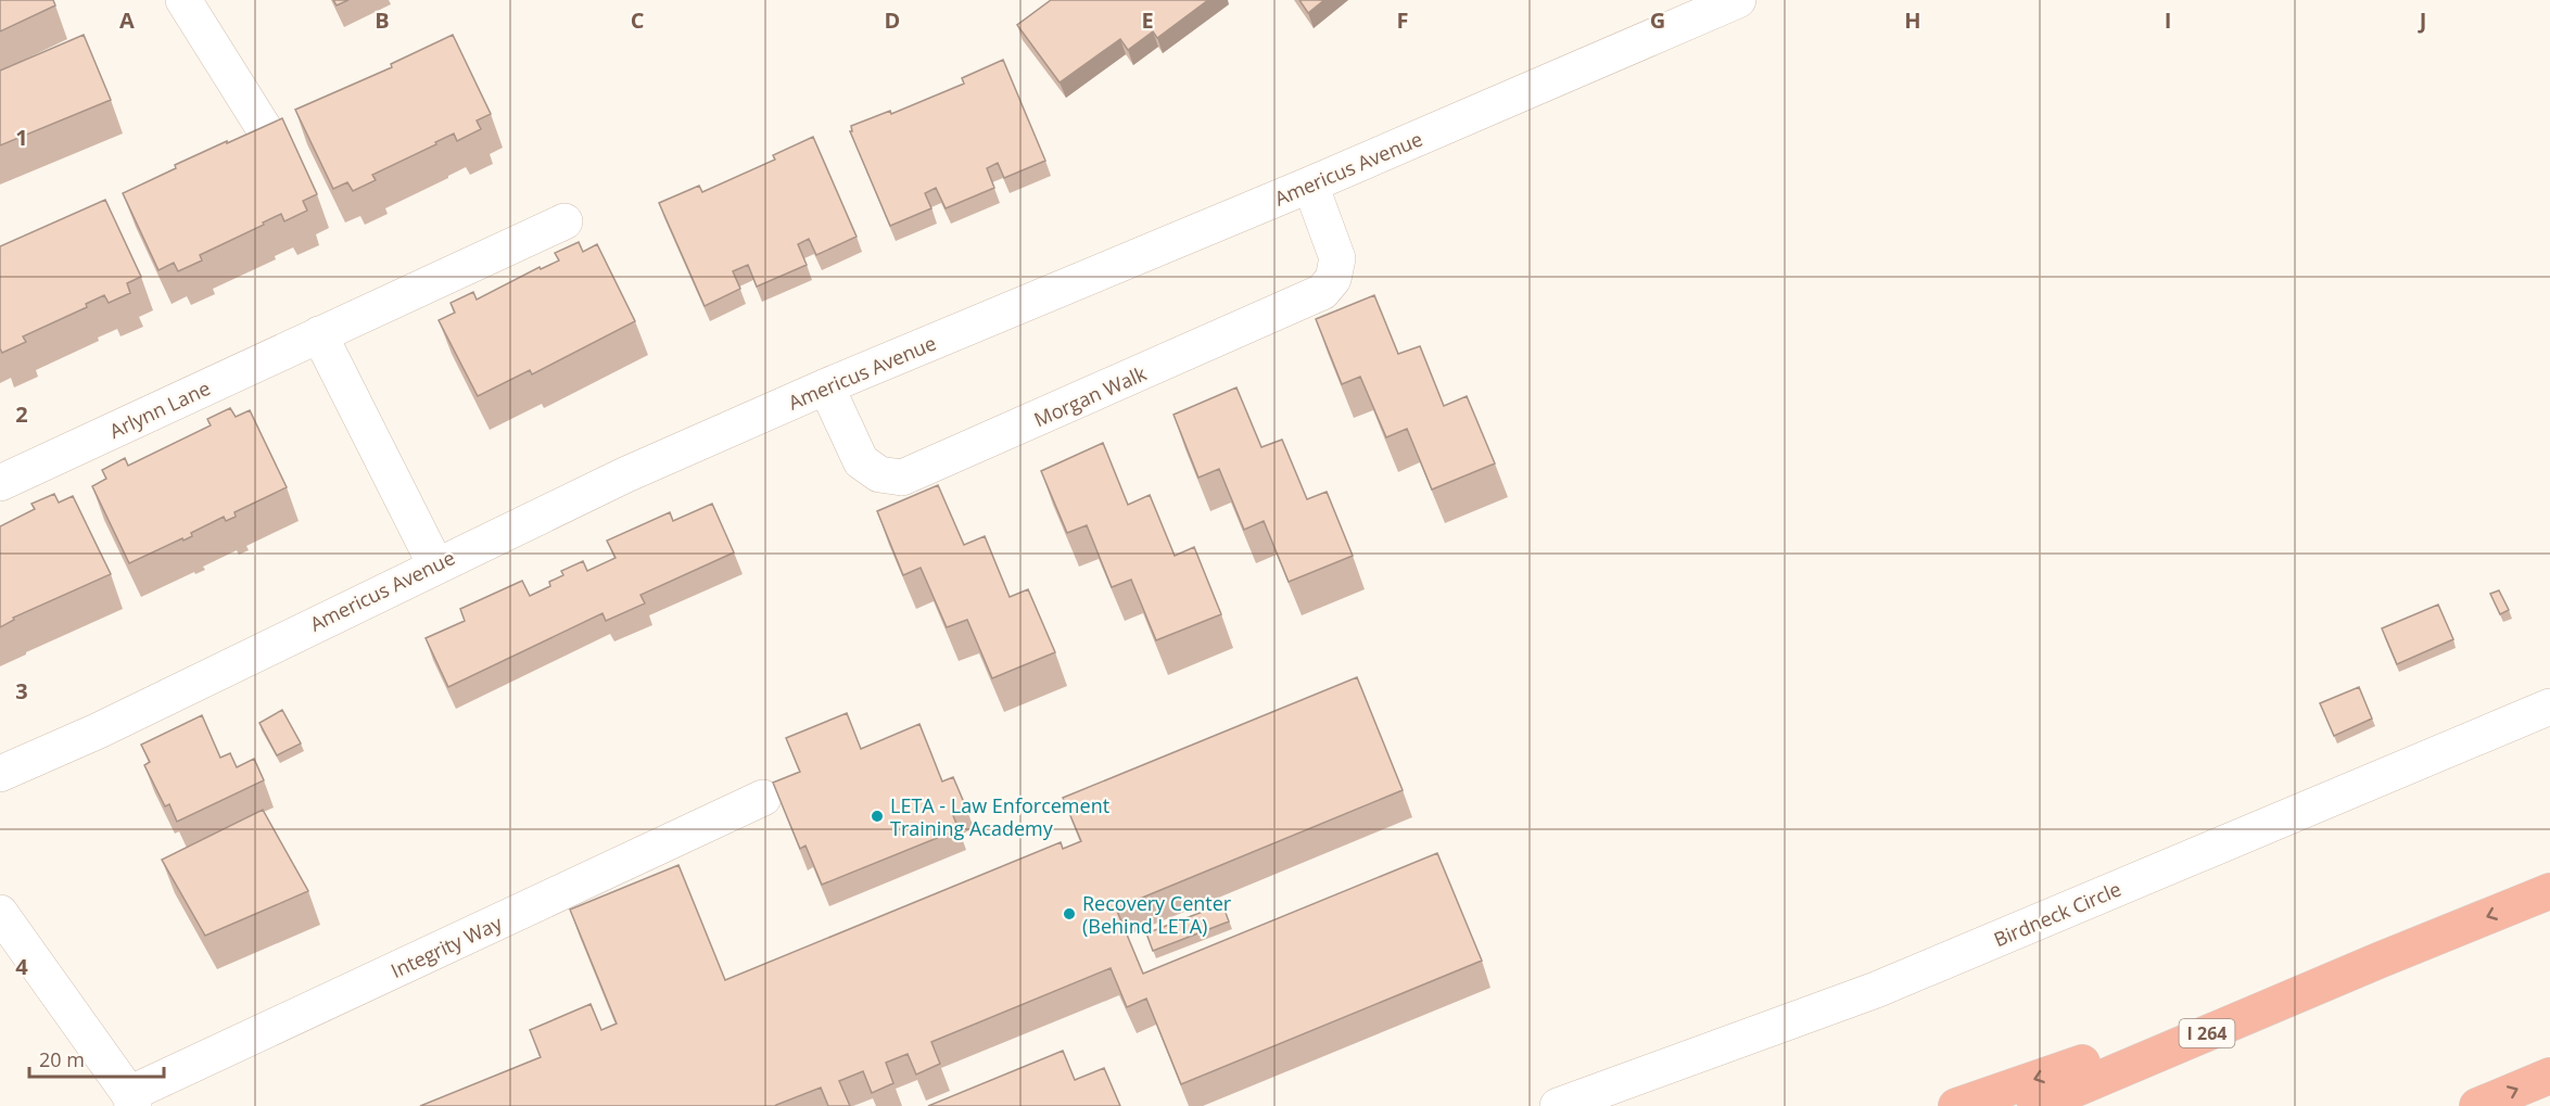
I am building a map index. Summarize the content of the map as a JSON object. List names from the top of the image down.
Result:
{
  "streets": {
    "highway": ["I 264"],
    "street": [
      "Americus Avenue",
      "Morgan Walk",
      "Arlynn Lane",
      "Birdneck Circle",
      "Integrity Way"
    ]
  },
  "crossings": [
    ["Americus Avenue", "Morgan Walk"]
  ],
  "places": ["LETA - Law Enforcement Training Academy", "Recovery Center (Behind LETA)"],
  "scale_bar": "20 m",
  "grid": {
    "columns": [
      "A",
      "B",
      "C",
      "D",
      "E",
      "F",
      "G",
      "H",
      "I",
      "J"
    ],
    "rows": [
      "1",
      "2",
      "3",
      "4"
    ]
  }
}
